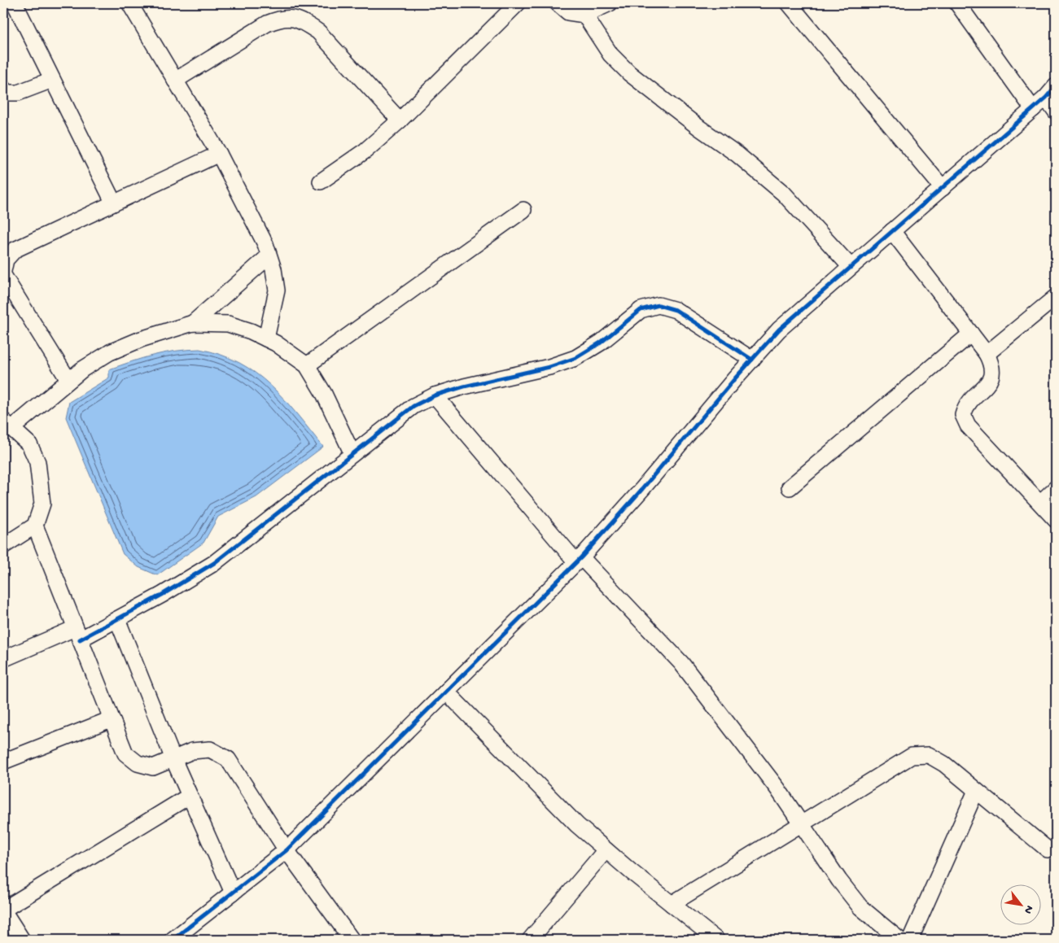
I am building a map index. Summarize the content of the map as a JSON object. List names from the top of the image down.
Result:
{
  "north": "bottom right"
}
